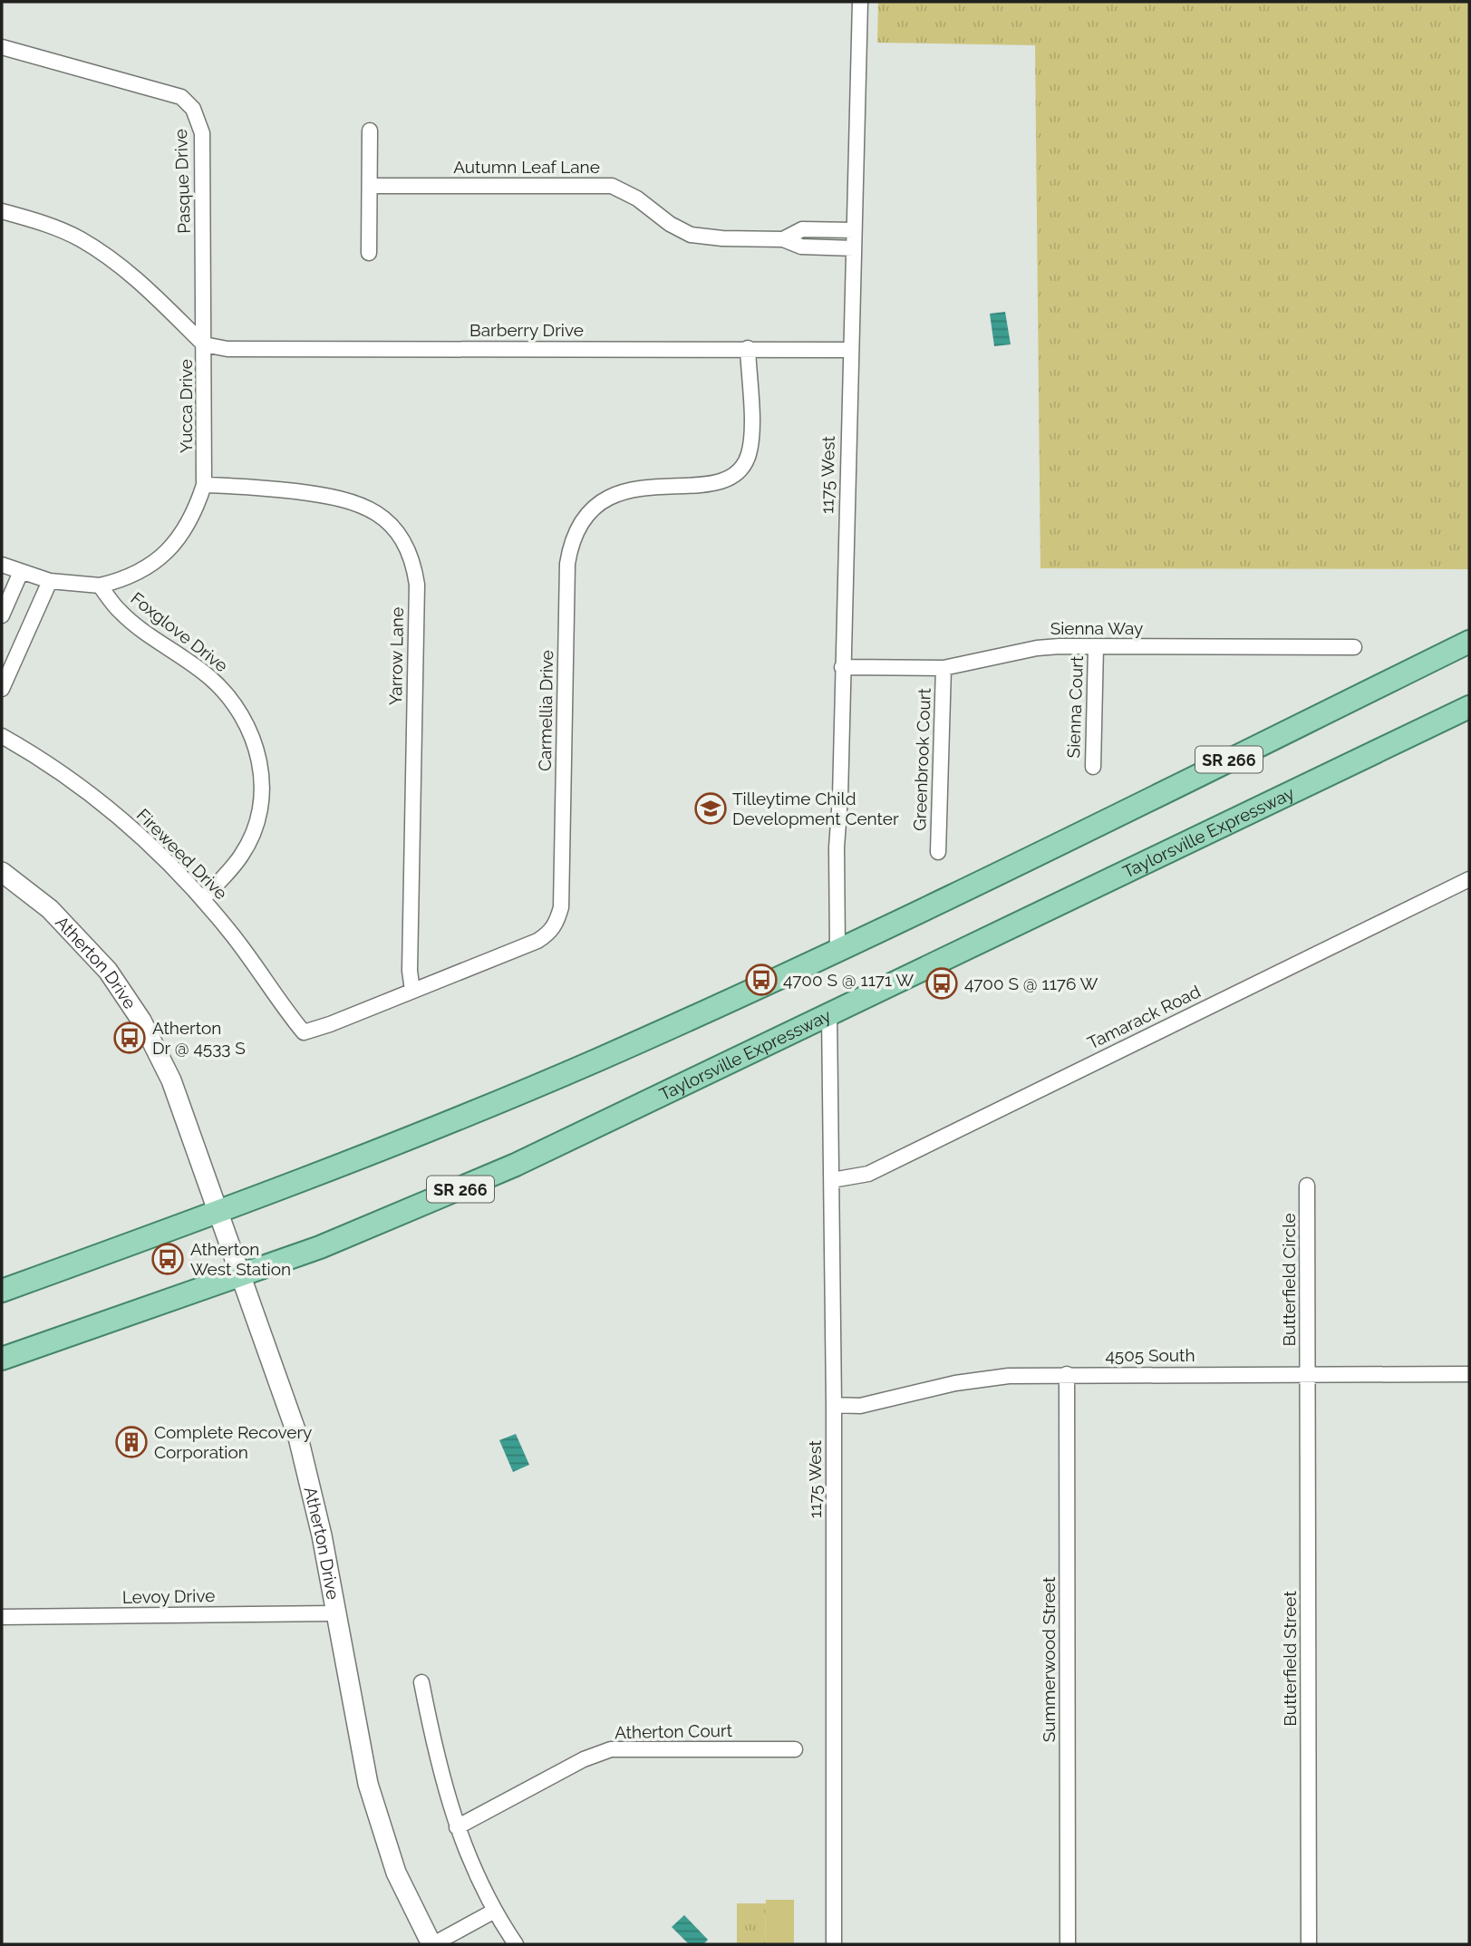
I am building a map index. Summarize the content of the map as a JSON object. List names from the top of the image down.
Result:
{
  "streets": {
    "main road": ["SR 266", "Taylorsville Expressway"],
    "street": [
      "Autumn Leaf Lane",
      "Pasque Drive",
      "Barberry Drive",
      "Yucca Drive",
      "1175 West",
      "Sienna Way",
      "Foxglove Drive",
      "Yarrow Lane",
      "Sienna Court",
      "Carmellia Drive",
      "Greenbrook Court",
      "Fireweed Drive",
      "Atherton Drive",
      "Tamarack Road",
      "Butterfield Circle",
      "4505 South",
      "Levoy Drive",
      "Butterfield Street",
      "Summerwood Street",
      "Atherton Court"
    ]
  },
  "crossings": [
    ["Autumn Leaf Lane", "1175 West"],
    ["Pasque Drive", "Barberry Drive"],
    ["Pasque Drive", "Yucca Drive"],
    ["Barberry Drive", "Yucca Drive"],
    ["Barberry Drive", "1175 West"],
    ["Barberry Drive", "Carmellia Drive"],
    ["Yucca Drive", "Foxglove Drive"],
    ["Yucca Drive", "Yarrow Lane"],
    ["1175 West", "Sienna Way"],
    ["1175 West", "SR 266"],
    ["1175 West", "Taylorsville Expressway"],
    ["1175 West", "Tamarack Road"],
    ["1175 West", "4505 South"],
    ["Sienna Way", "Sienna Court"],
    ["Sienna Way", "Greenbrook Court"],
    ["Foxglove Drive", "Fireweed Drive"],
    ["Yarrow Lane", "Carmellia Drive"],
    ["Carmellia Drive", "Fireweed Drive"],
    ["SR 266", "Atherton Drive"],
    ["Taylorsville Expressway", "Atherton Drive"],
    ["Atherton Drive", "Levoy Drive"],
    ["Butterfield Circle", "4505 South"],
    ["Butterfield Circle", "Butterfield Street"],
    ["4505 South", "Butterfield Street"],
    ["4505 South", "Summerwood Street"]
  ],
  "places": {
    "school or university": ["Tilleytime Child Development Center"],
    "bus stop": [
      "4700 S @ 1171 W",
      "4700 S @ 1176 W",
      "Atherton Dr @ 4533 S",
      "Atherton West Station"
    ],
    "building": ["Complete Recovery Corporation"]
  }
}
